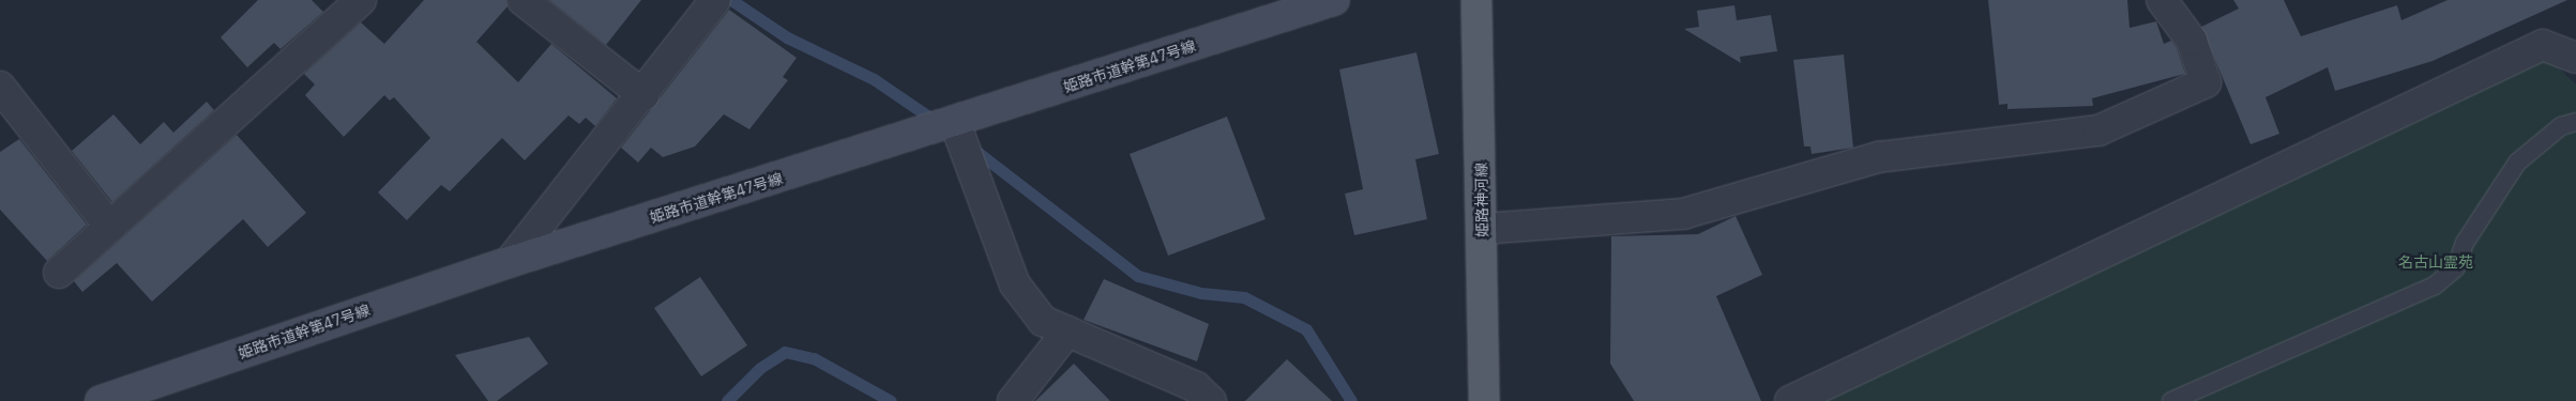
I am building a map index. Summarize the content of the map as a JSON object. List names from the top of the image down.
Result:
{
  "streets": {
    "main road": ["姫路神河線"],
    "street": ["姫路市道幹第47号線"]
  },
  "parks": ["名古山霊苑"]
}
